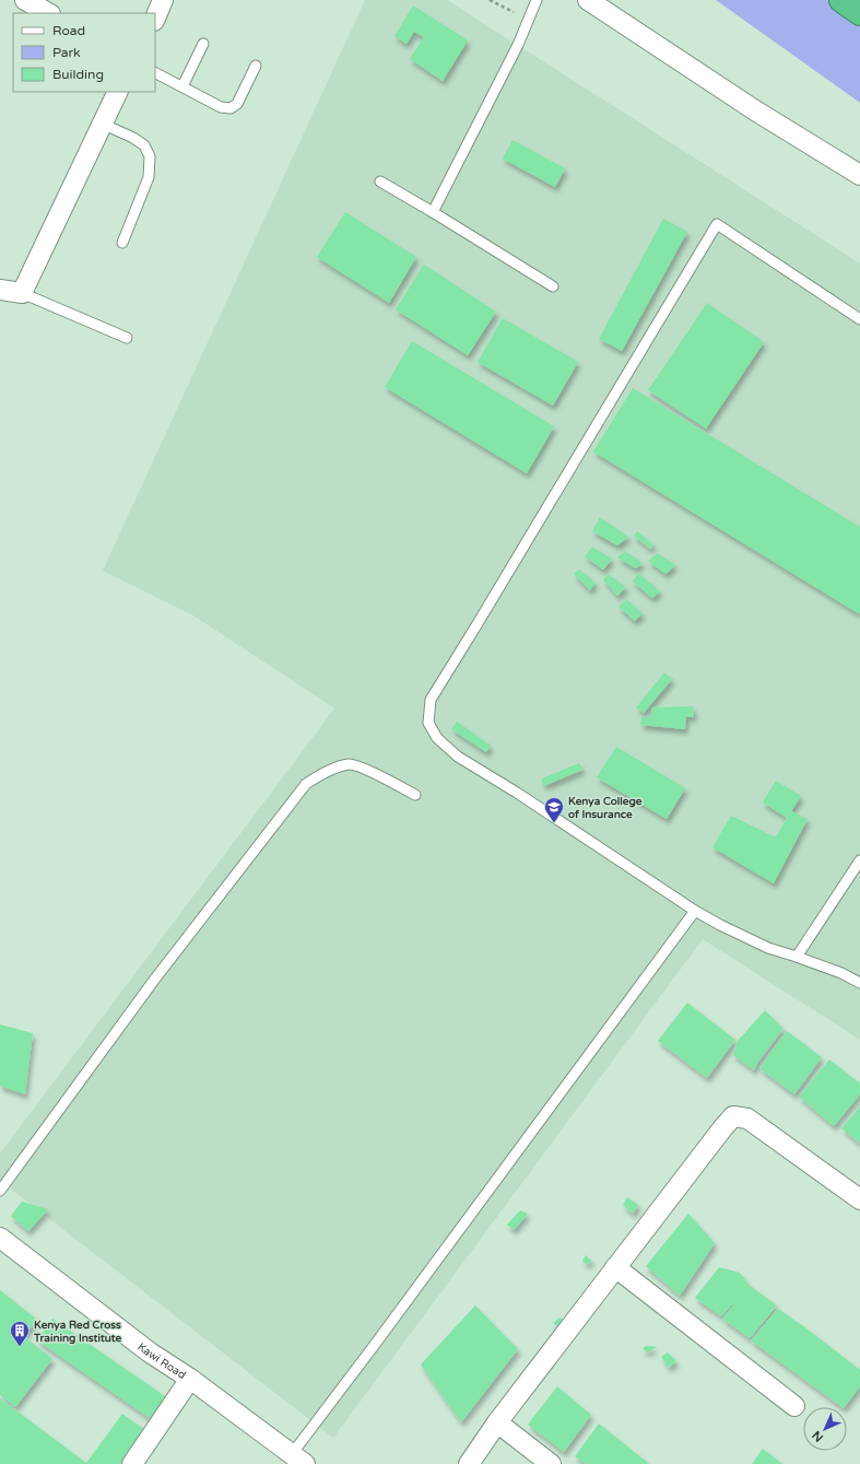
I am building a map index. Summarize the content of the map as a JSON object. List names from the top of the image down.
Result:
{
  "streets": {
    "street": ["Kawi Road"]
  },
  "places": {
    "school or university": ["Kenya College of Insurance"],
    "building": ["Kenya Red Cross Training Institute"]
  },
  "legend": ["Road", "Park", "Building"],
  "north": "bottom left"
}
